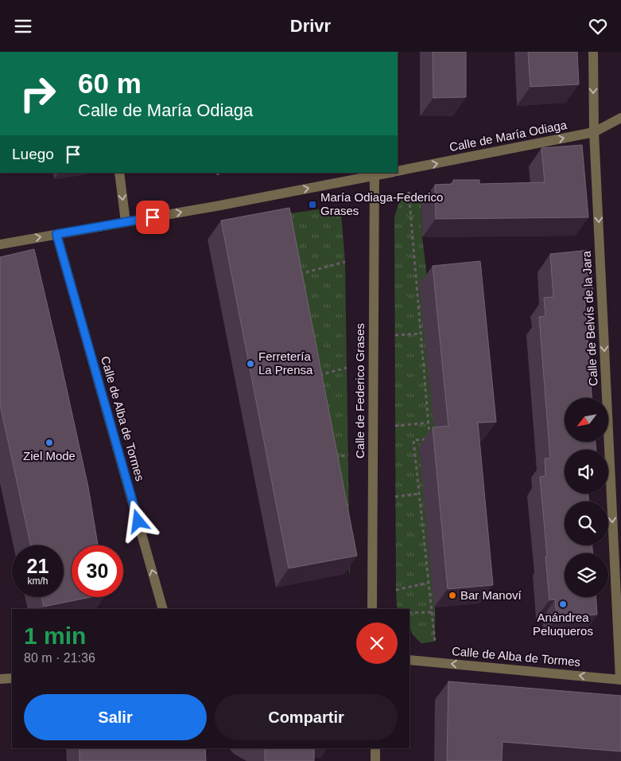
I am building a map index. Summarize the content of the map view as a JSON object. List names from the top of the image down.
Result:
{
  "streets": {
    "street": [
      "Calle de María Odiaga",
      "Calle de Belvís de la Jara",
      "Calle de Federico Grases",
      "Calle de Alba de Tormes"
    ]
  },
  "crossings": [
    ["Calle de María Odiaga", "Calle de Belvís de la Jara"],
    ["Calle de Belvís de la Jara", "Calle de Alba de Tormes"]
  ],
  "one_way": ["Calle de María Odiaga", "Calle de Belvís de la Jara", "Calle de Alba de Tormes"],
  "places": {
    "transit": ["María Odiaga-Federico Grases"],
    "other": [
      "Ferretería La Prensa",
      "Ziel Mode",
      "Bar Manoví",
      "Anándrea Peluqueros"
    ]
  },
  "north": "bottom left",
  "page": {
    "header": "Drivr",
    "turn": ["60 m", "Calle de María Odiaga"],
    "then": "Luego",
    "speed": "21 km/h",
    "limit": "30",
    "heading": ["1 min", "80 m · 21:36"],
    "buttons": ["Salir", "Compartir"]
  }
}
